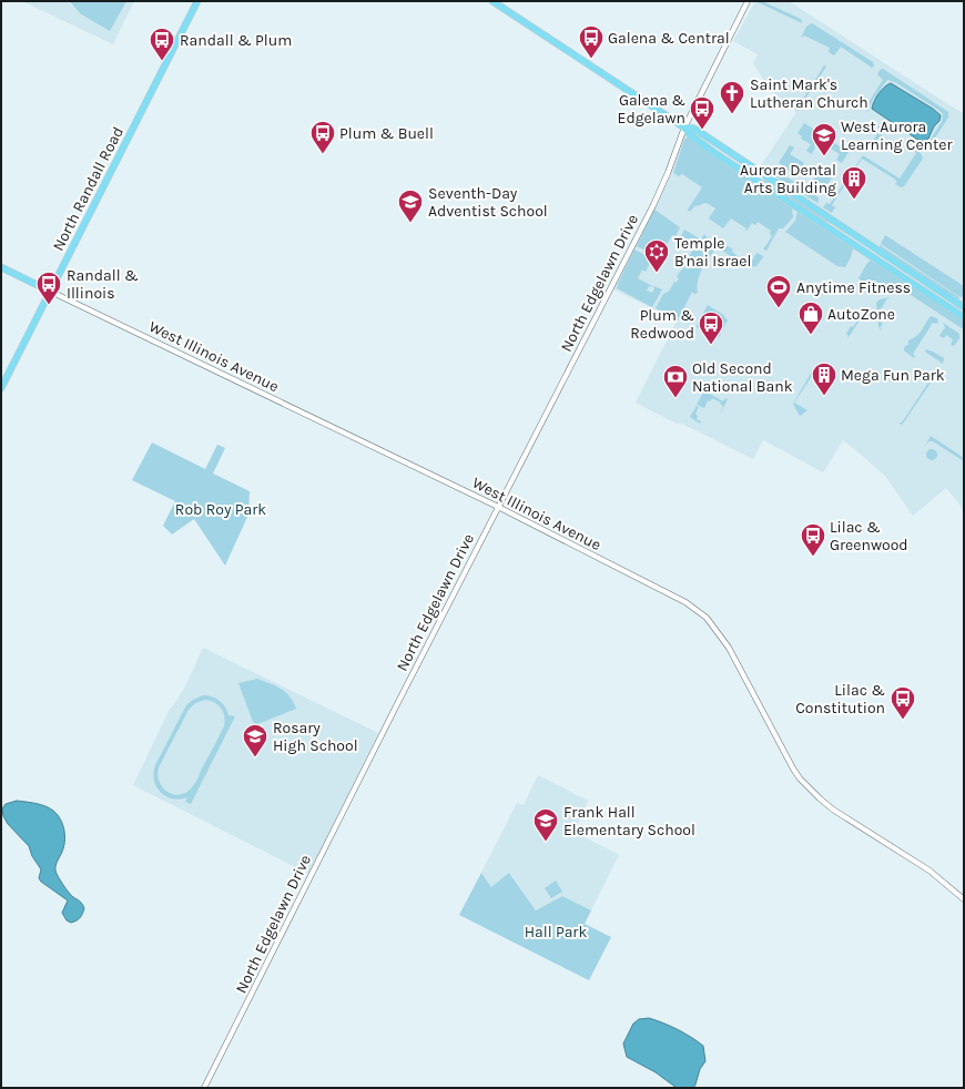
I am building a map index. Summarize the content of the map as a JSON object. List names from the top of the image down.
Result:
{
  "streets": {
    "main road": ["North Randall Road", "West Illinois Avenue"],
    "street": ["North Edgelawn Drive"]
  },
  "crossings": [
    ["North Randall Road", "West Illinois Avenue"],
    ["North Edgelawn Drive", "West Illinois Avenue"]
  ],
  "parks": ["Rob Roy Park", "Hall Park"],
  "places": {
    "bus stop": [
      "Galena & Central",
      "Randall & Plum",
      "Galena & Edgelawn",
      "Plum & Buell",
      "Randall & Illinois",
      "Plum & Redwood",
      "Lilac & Greenwood",
      "Lilac & Constitution"
    ],
    "church": ["Saint Mark's Lutheran Church"],
    "school or university": [
      "West Aurora Learning Center",
      "Seventh-Day Adventist School",
      "Rosary High School",
      "Frank Hall Elementary School"
    ],
    "building": ["Aurora Dental Arts Building", "Mega Fun Park"],
    "synagogue": ["Temple B'nai Israel"],
    "sports": ["Anytime Fitness"],
    "shop": ["AutoZone"],
    "bank": ["Old Second National Bank"]
  }
}
